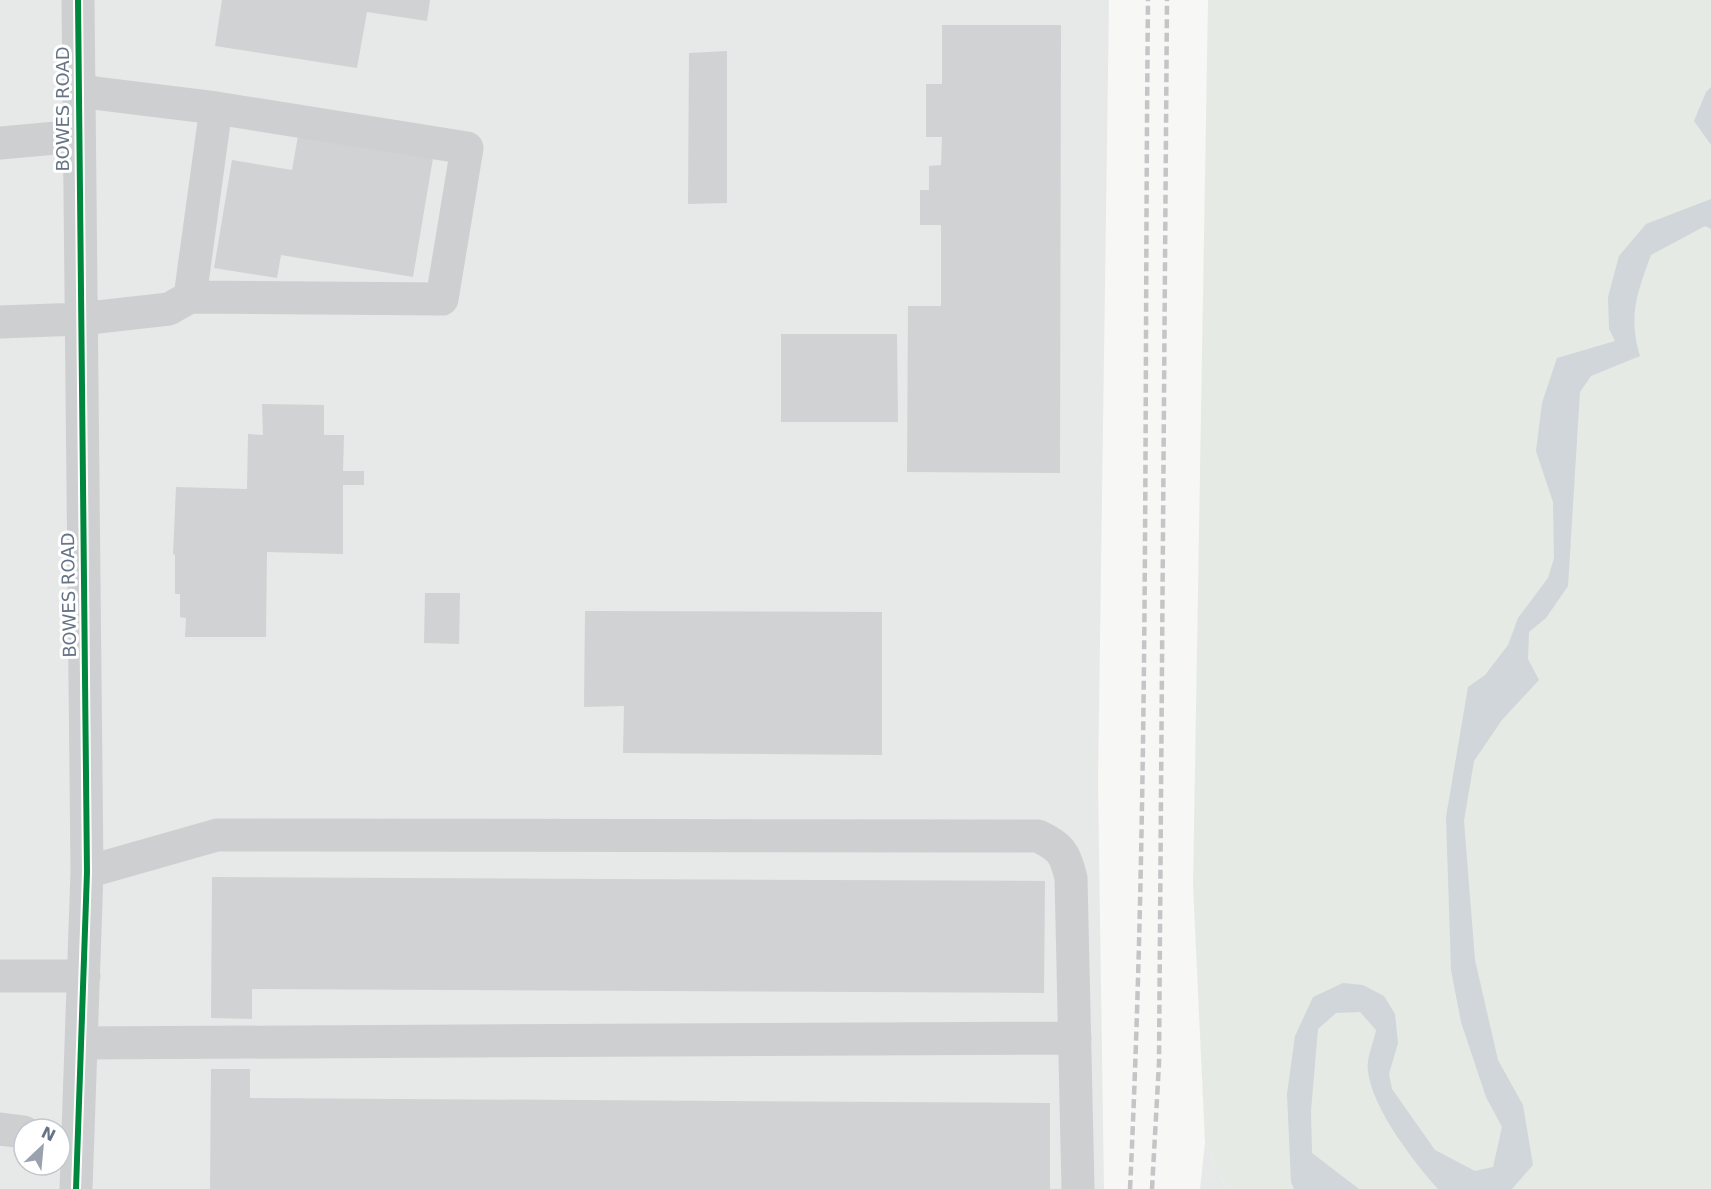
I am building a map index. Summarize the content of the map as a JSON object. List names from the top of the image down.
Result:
{
  "streets": {
    "street": ["BOWES ROAD"]
  },
  "north": "top right"
}
